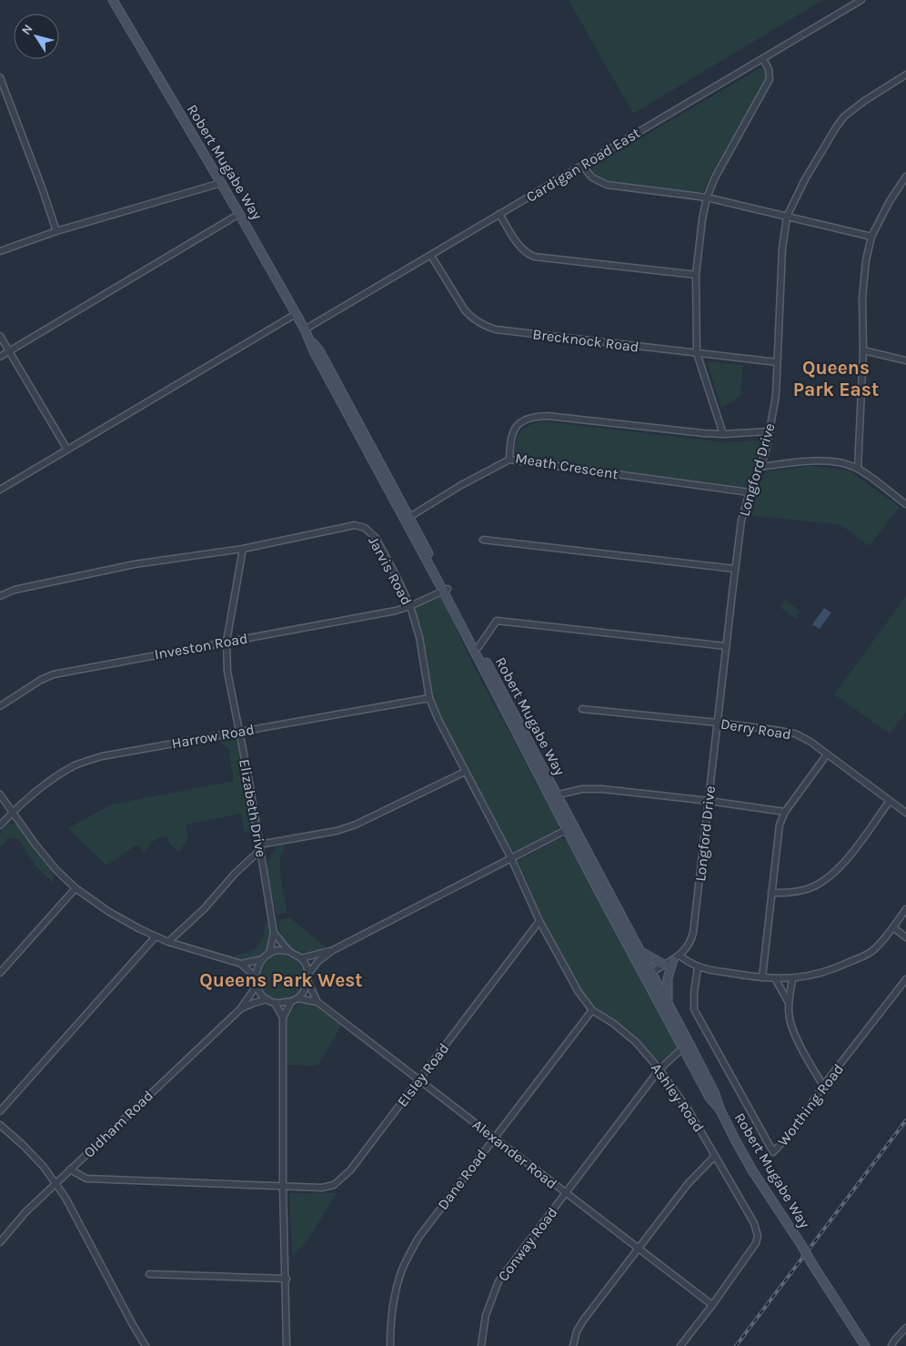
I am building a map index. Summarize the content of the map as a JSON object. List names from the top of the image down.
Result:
{
  "streets": {
    "main road": ["Robert Mugabe Way"],
    "street": [
      "Cardigan Road East",
      "Brecknock Road",
      "Meath Crescent",
      "Longford Drive",
      "Jarvis Road",
      "Investon Road",
      "Derry Road",
      "Harrow Road",
      "Elizabeth Drive",
      "Elsley Road",
      "Ashley Road",
      "Worthing Road",
      "Oldham Road",
      "Alexander Road",
      "Dane Road",
      "Conway Road"
    ]
  },
  "crossings": [
    ["Robert Mugabe Way", "Cardigan Road East"],
    ["Robert Mugabe Way", "Investon Road"],
    ["Robert Mugabe Way", "Conway Road"],
    ["Cardigan Road East", "Brecknock Road"],
    ["Brecknock Road", "Longford Drive"],
    ["Meath Crescent", "Longford Drive"],
    ["Longford Drive", "Derry Road"],
    ["Jarvis Road", "Investon Road"],
    ["Jarvis Road", "Harrow Road"],
    ["Jarvis Road", "Elizabeth Drive"],
    ["Jarvis Road", "Ashley Road"],
    ["Investon Road", "Elizabeth Drive"],
    ["Harrow Road", "Elizabeth Drive"],
    ["Elizabeth Drive", "Oldham Road"],
    ["Elizabeth Drive", "Alexander Road"],
    ["Elsley Road", "Ashley Road"],
    ["Elsley Road", "Oldham Road"],
    ["Elsley Road", "Alexander Road"],
    ["Ashley Road", "Alexander Road"],
    ["Ashley Road", "Dane Road"],
    ["Ashley Road", "Conway Road"],
    ["Oldham Road", "Alexander Road"],
    ["Alexander Road", "Dane Road"],
    ["Alexander Road", "Conway Road"]
  ],
  "districts": ["Queens Park East", "Queens Park West"],
  "north": "top left"
}
